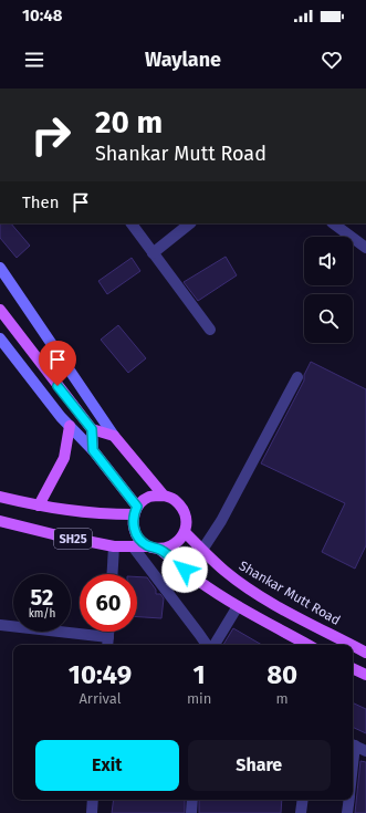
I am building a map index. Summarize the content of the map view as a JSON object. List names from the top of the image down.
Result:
{
  "streets": {
    "main road": ["SH25", "Shankar Mutt Road"]
  },
  "crossings": [
    ["SH25", "Shankar Mutt Road"]
  ],
  "page": {
    "status": "10:48",
    "header": "Waylane",
    "turn": ["20 m", "Shankar Mutt Road"],
    "then": "Then",
    "speed": "52 km/h",
    "limit": "60",
    "eta": [
      "10:49",
      "Arrival",
      "1",
      "min",
      "80",
      "m"
    ],
    "buttons": ["Exit", "Share"]
  }
}
